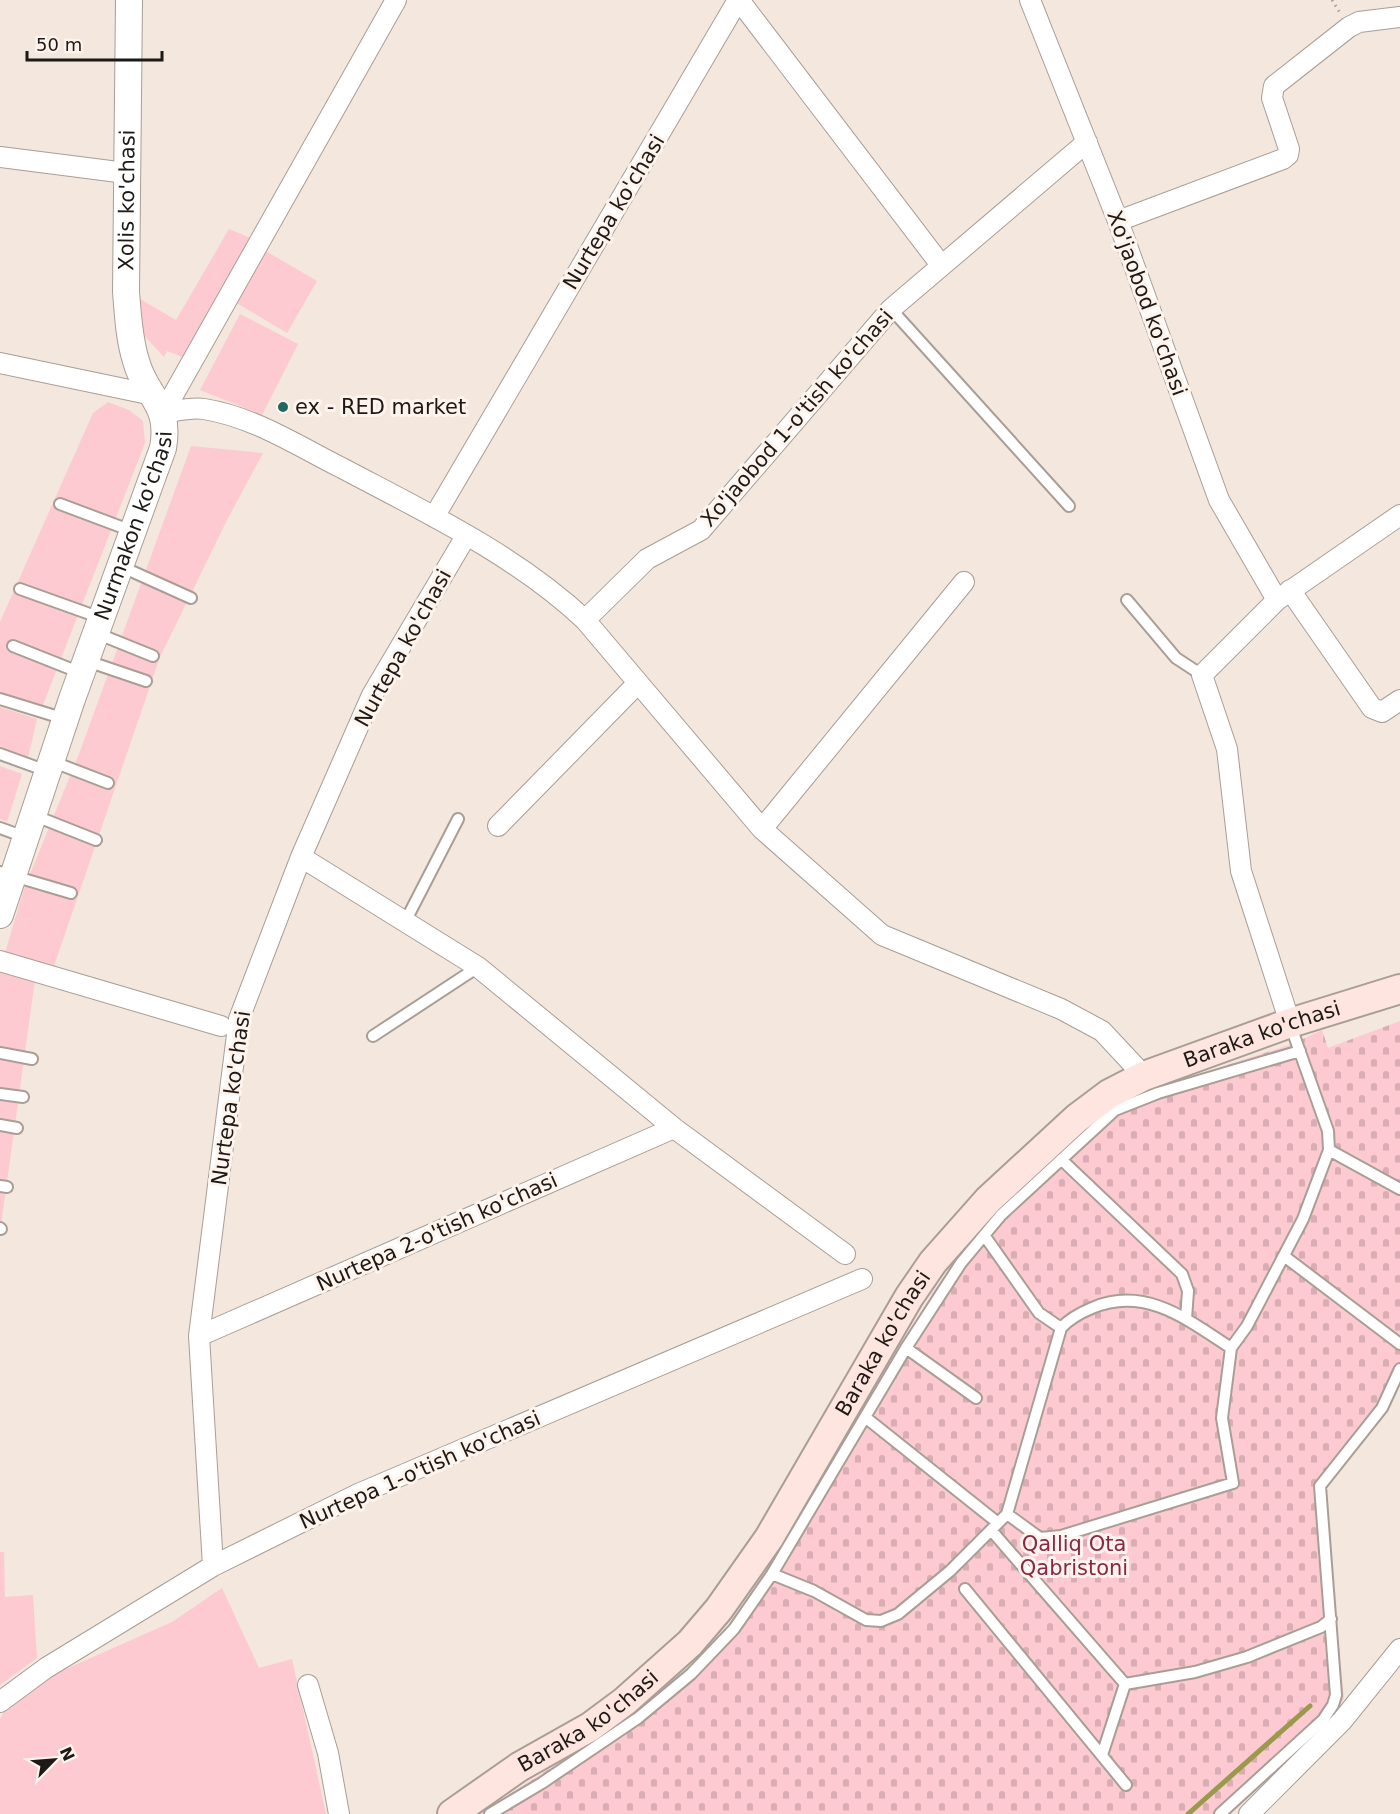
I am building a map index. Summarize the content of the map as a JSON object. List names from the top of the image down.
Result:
{
  "streets": {
    "main road": ["Baraka ko'chasi"],
    "street": [
      "Xolis ko'chasi",
      "Nurtepa ko'chasi",
      "Xo'jaobod ko'chasi",
      "Xo'jaobod 1-o'tish ko'chasi",
      "Nurmakon ko'chasi",
      "Nurtepa 2-o'tish ko'chasi",
      "Nurtepa 1-o'tish ko'chasi"
    ]
  },
  "crossings": [
    ["Xolis ko'chasi", "Nurmakon ko'chasi"],
    ["Nurtepa ko'chasi", "Nurtepa 2-o'tish ko'chasi"],
    ["Nurtepa ko'chasi", "Nurtepa 1-o'tish ko'chasi"],
    ["Xo'jaobod ko'chasi", "Xo'jaobod 1-o'tish ko'chasi"]
  ],
  "parks": ["Qalliq Ota Qabristoni"],
  "places": ["ex - RED market"],
  "scale_bar": "50 m",
  "north": "top right"
}
